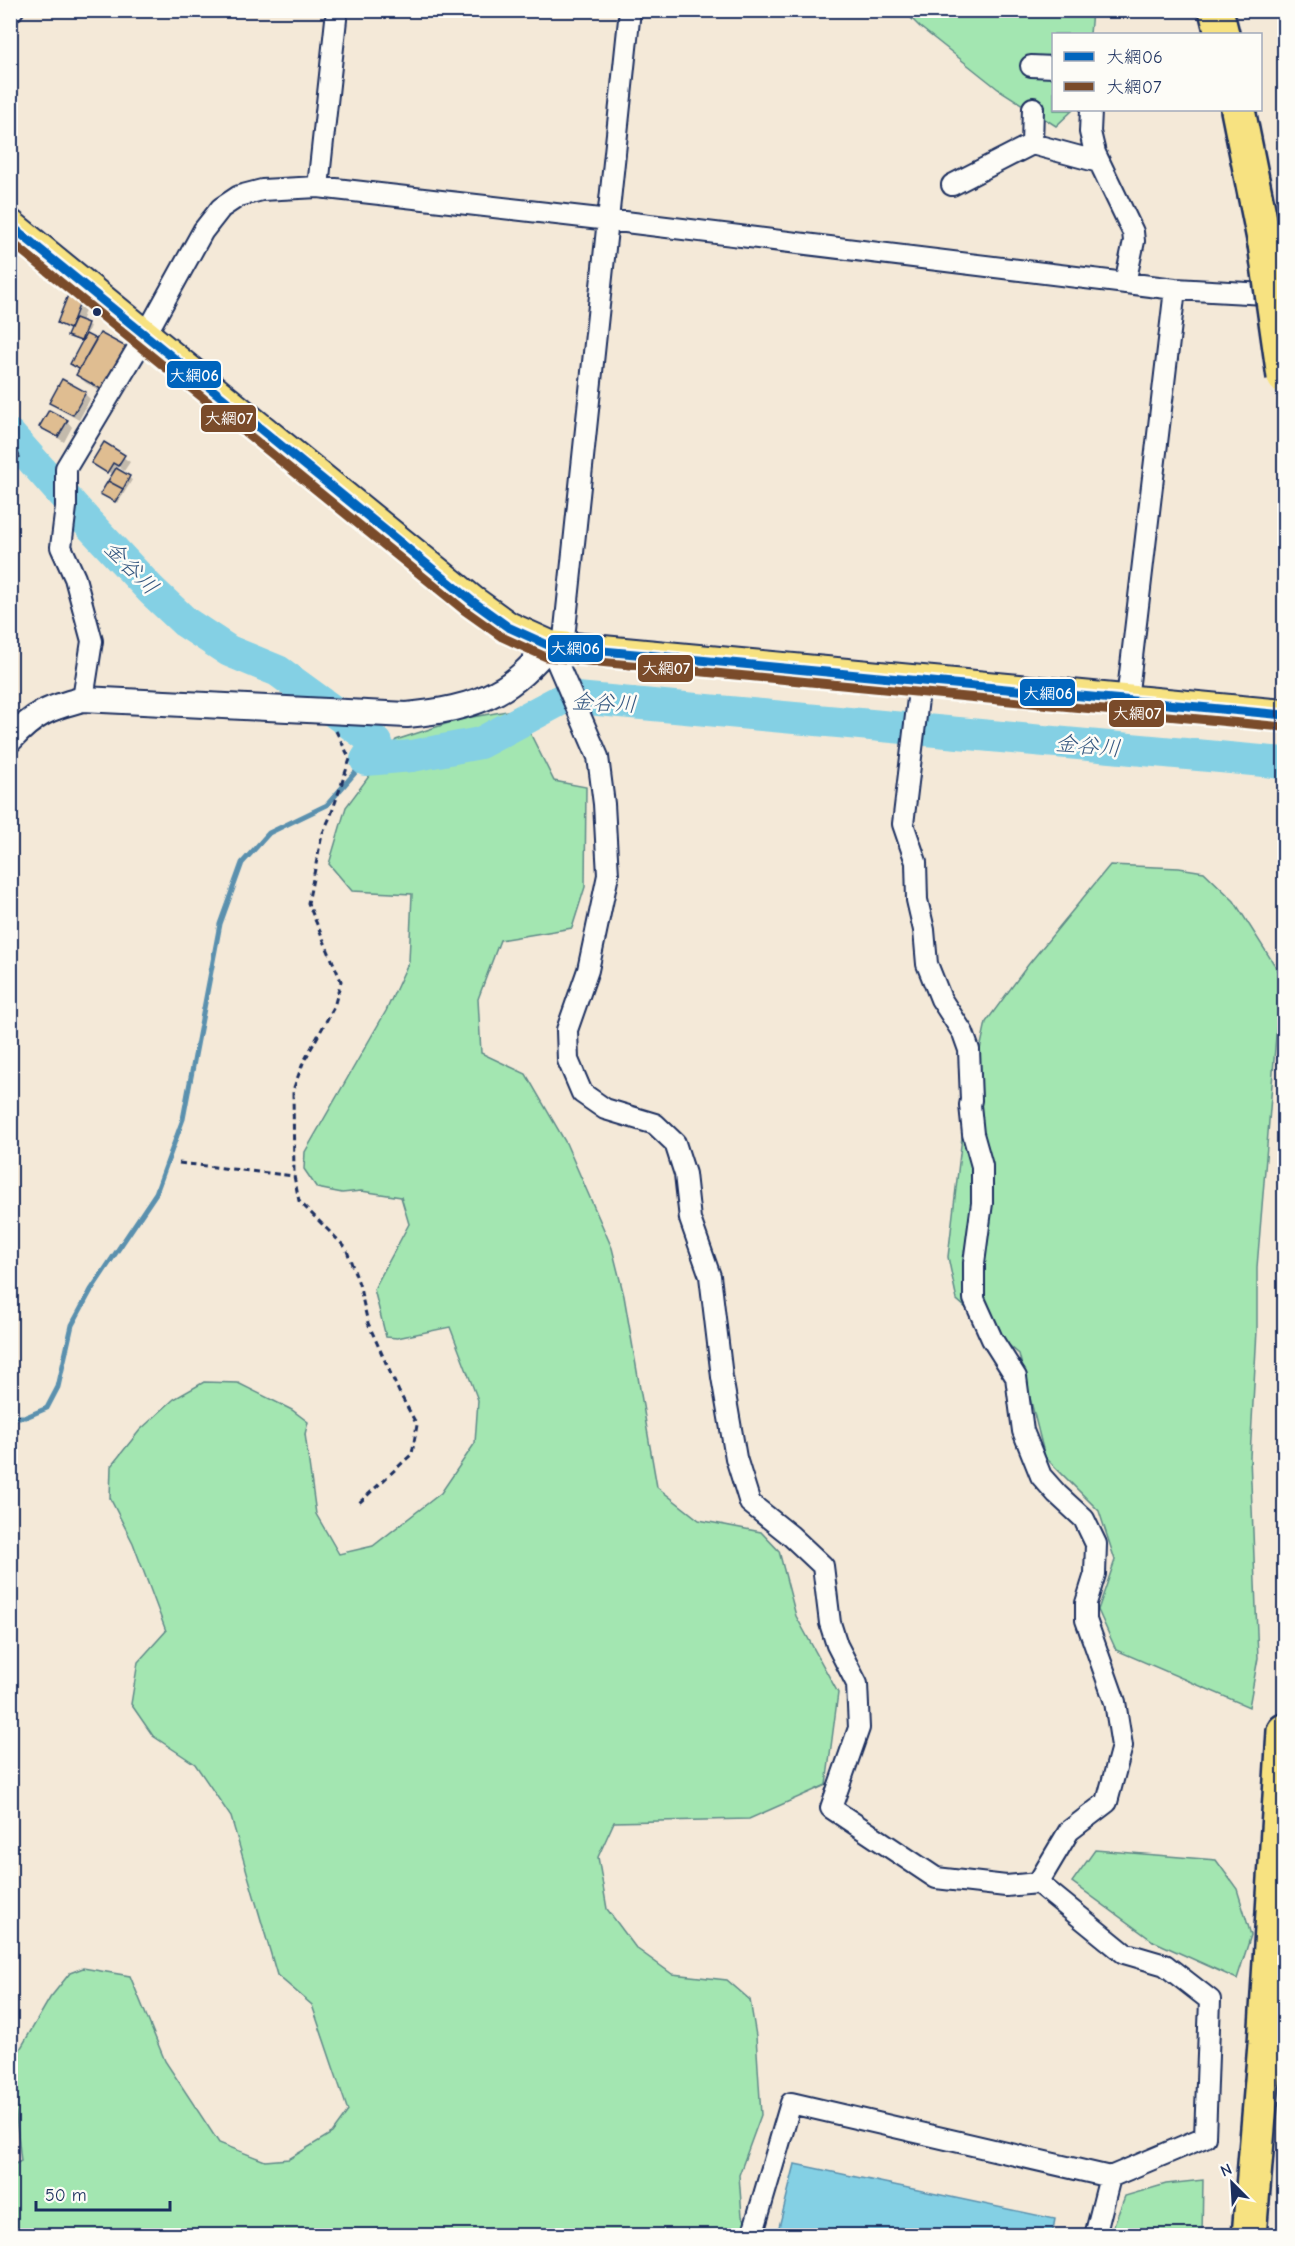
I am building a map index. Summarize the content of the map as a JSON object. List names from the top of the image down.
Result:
{
  "water": ["金谷川"],
  "lines": ["transit line 大網06", "transit line 大網07"],
  "legend": ["大網06", "大網07"],
  "scale_bar": "50 m",
  "north": "top left"
}
